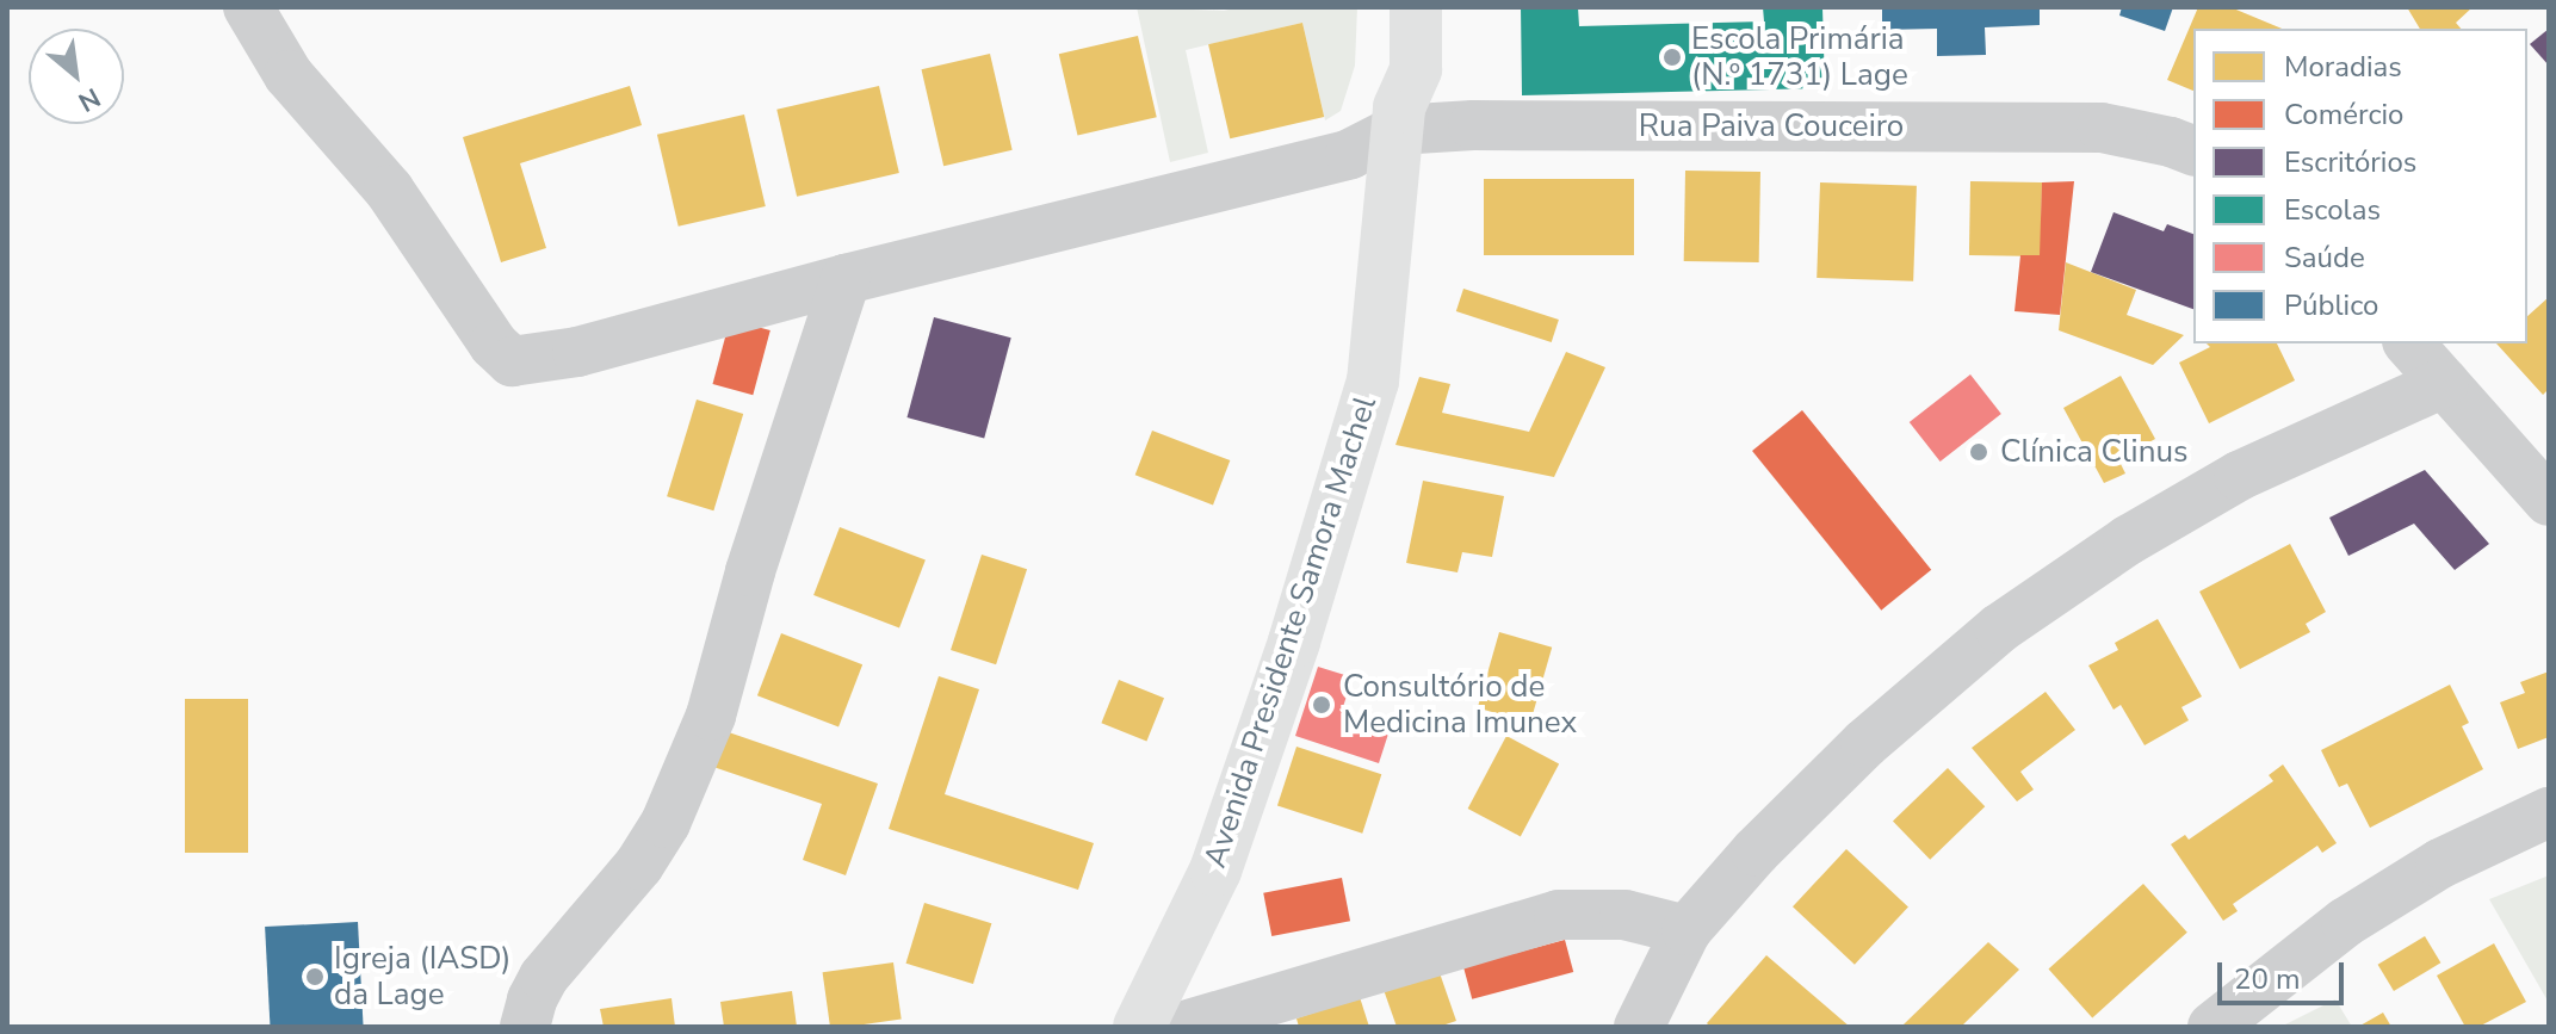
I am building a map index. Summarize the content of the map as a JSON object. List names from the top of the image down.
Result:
{
  "streets": {
    "main road": ["Avenida Presidente Samora Machel"],
    "street": ["Rua Paiva Couceiro"]
  },
  "crossings": [
    ["Rua Paiva Couceiro", "Avenida Presidente Samora Machel"]
  ],
  "places": [
    "Escola Primária (N.º 1731) Lage",
    "Clínica Clinus",
    "Consultório de Medicina Imunex",
    "Igreja (IASD) da Lage"
  ],
  "legend": [
    "Moradias",
    "Comércio",
    "Escritórios",
    "Escolas",
    "Saúde",
    "Público"
  ],
  "scale_bar": "20 m",
  "north": "bottom right"
}
